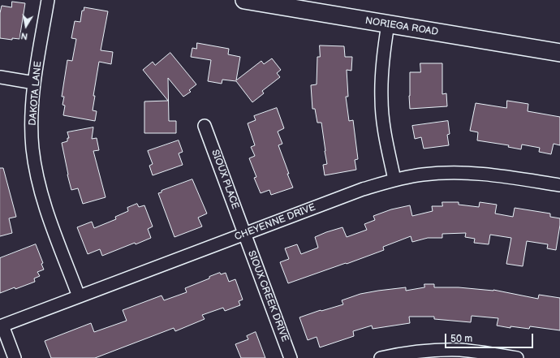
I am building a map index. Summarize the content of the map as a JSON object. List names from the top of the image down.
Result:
{
  "streets": {
    "street": [
      "NORIEGA ROAD",
      "DAKOTA LANE",
      "SIOUX PLACE",
      "CHEYENNE DRIVE",
      "SIOUX CREEK DRIVE"
    ]
  },
  "crossings": [
    ["DAKOTA LANE", "CHEYENNE DRIVE"],
    ["SIOUX PLACE", "CHEYENNE DRIVE"],
    ["SIOUX PLACE", "SIOUX CREEK DRIVE"],
    ["CHEYENNE DRIVE", "SIOUX CREEK DRIVE"]
  ],
  "scale_bar": "50 m",
  "north": "bottom"
}
